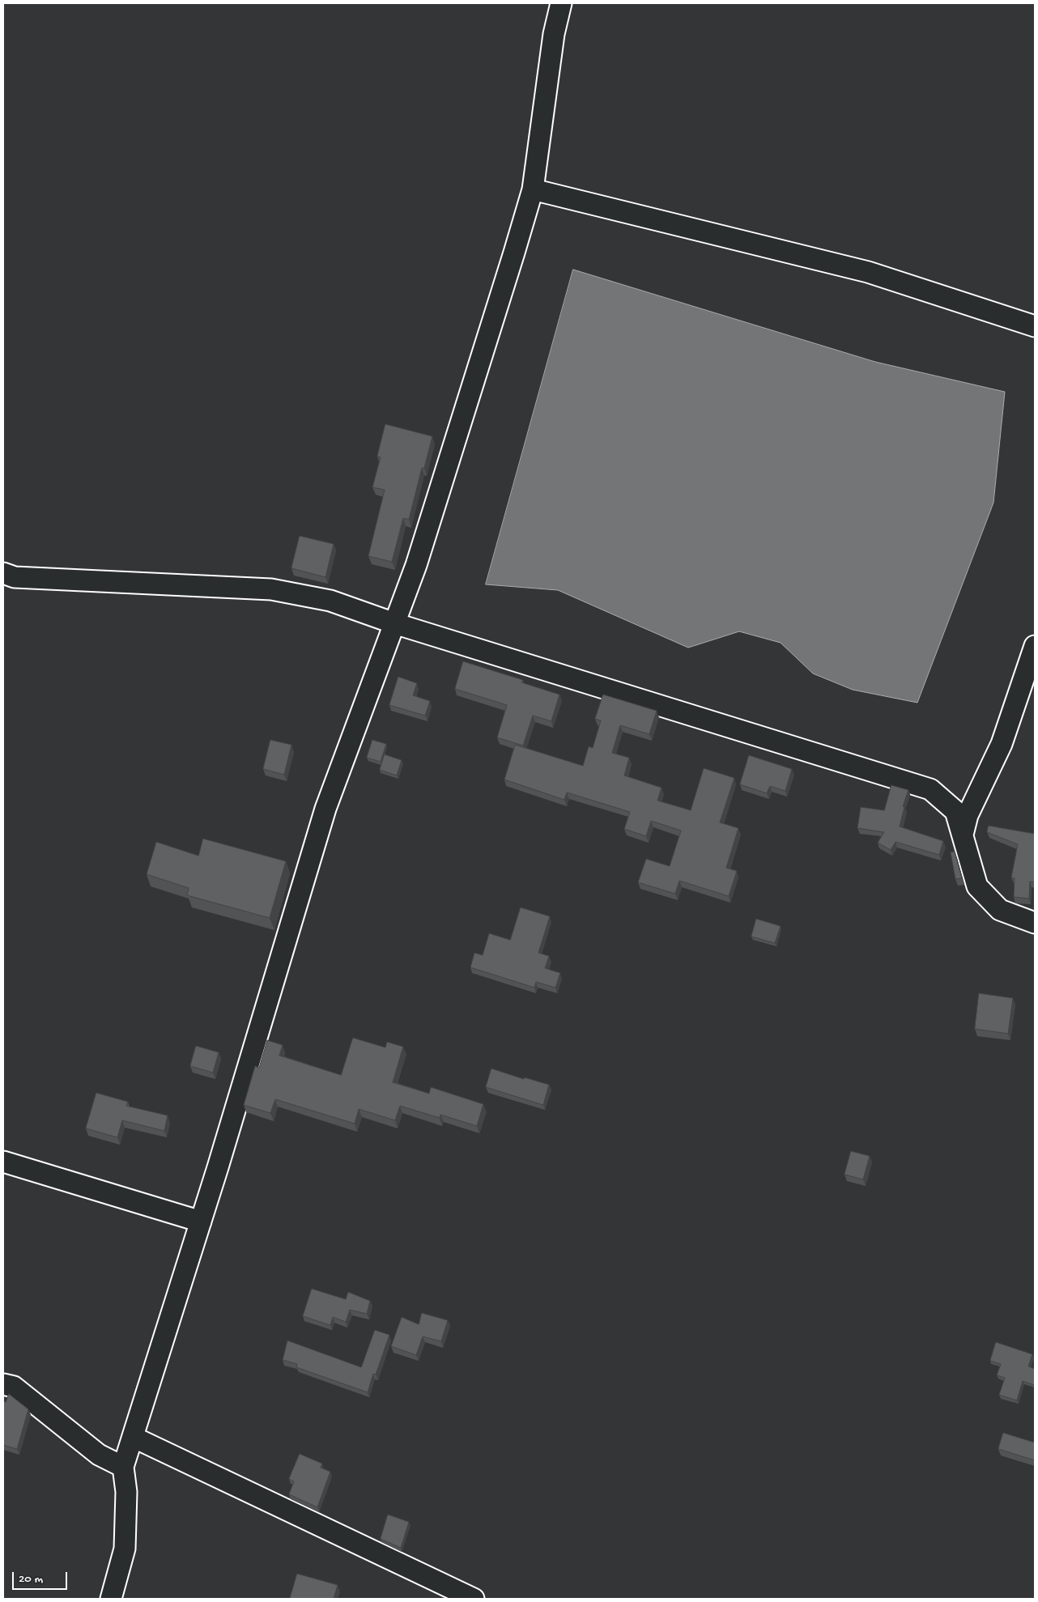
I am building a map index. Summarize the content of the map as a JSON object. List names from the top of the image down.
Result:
{
  "scale_bar": "20 m"
}
